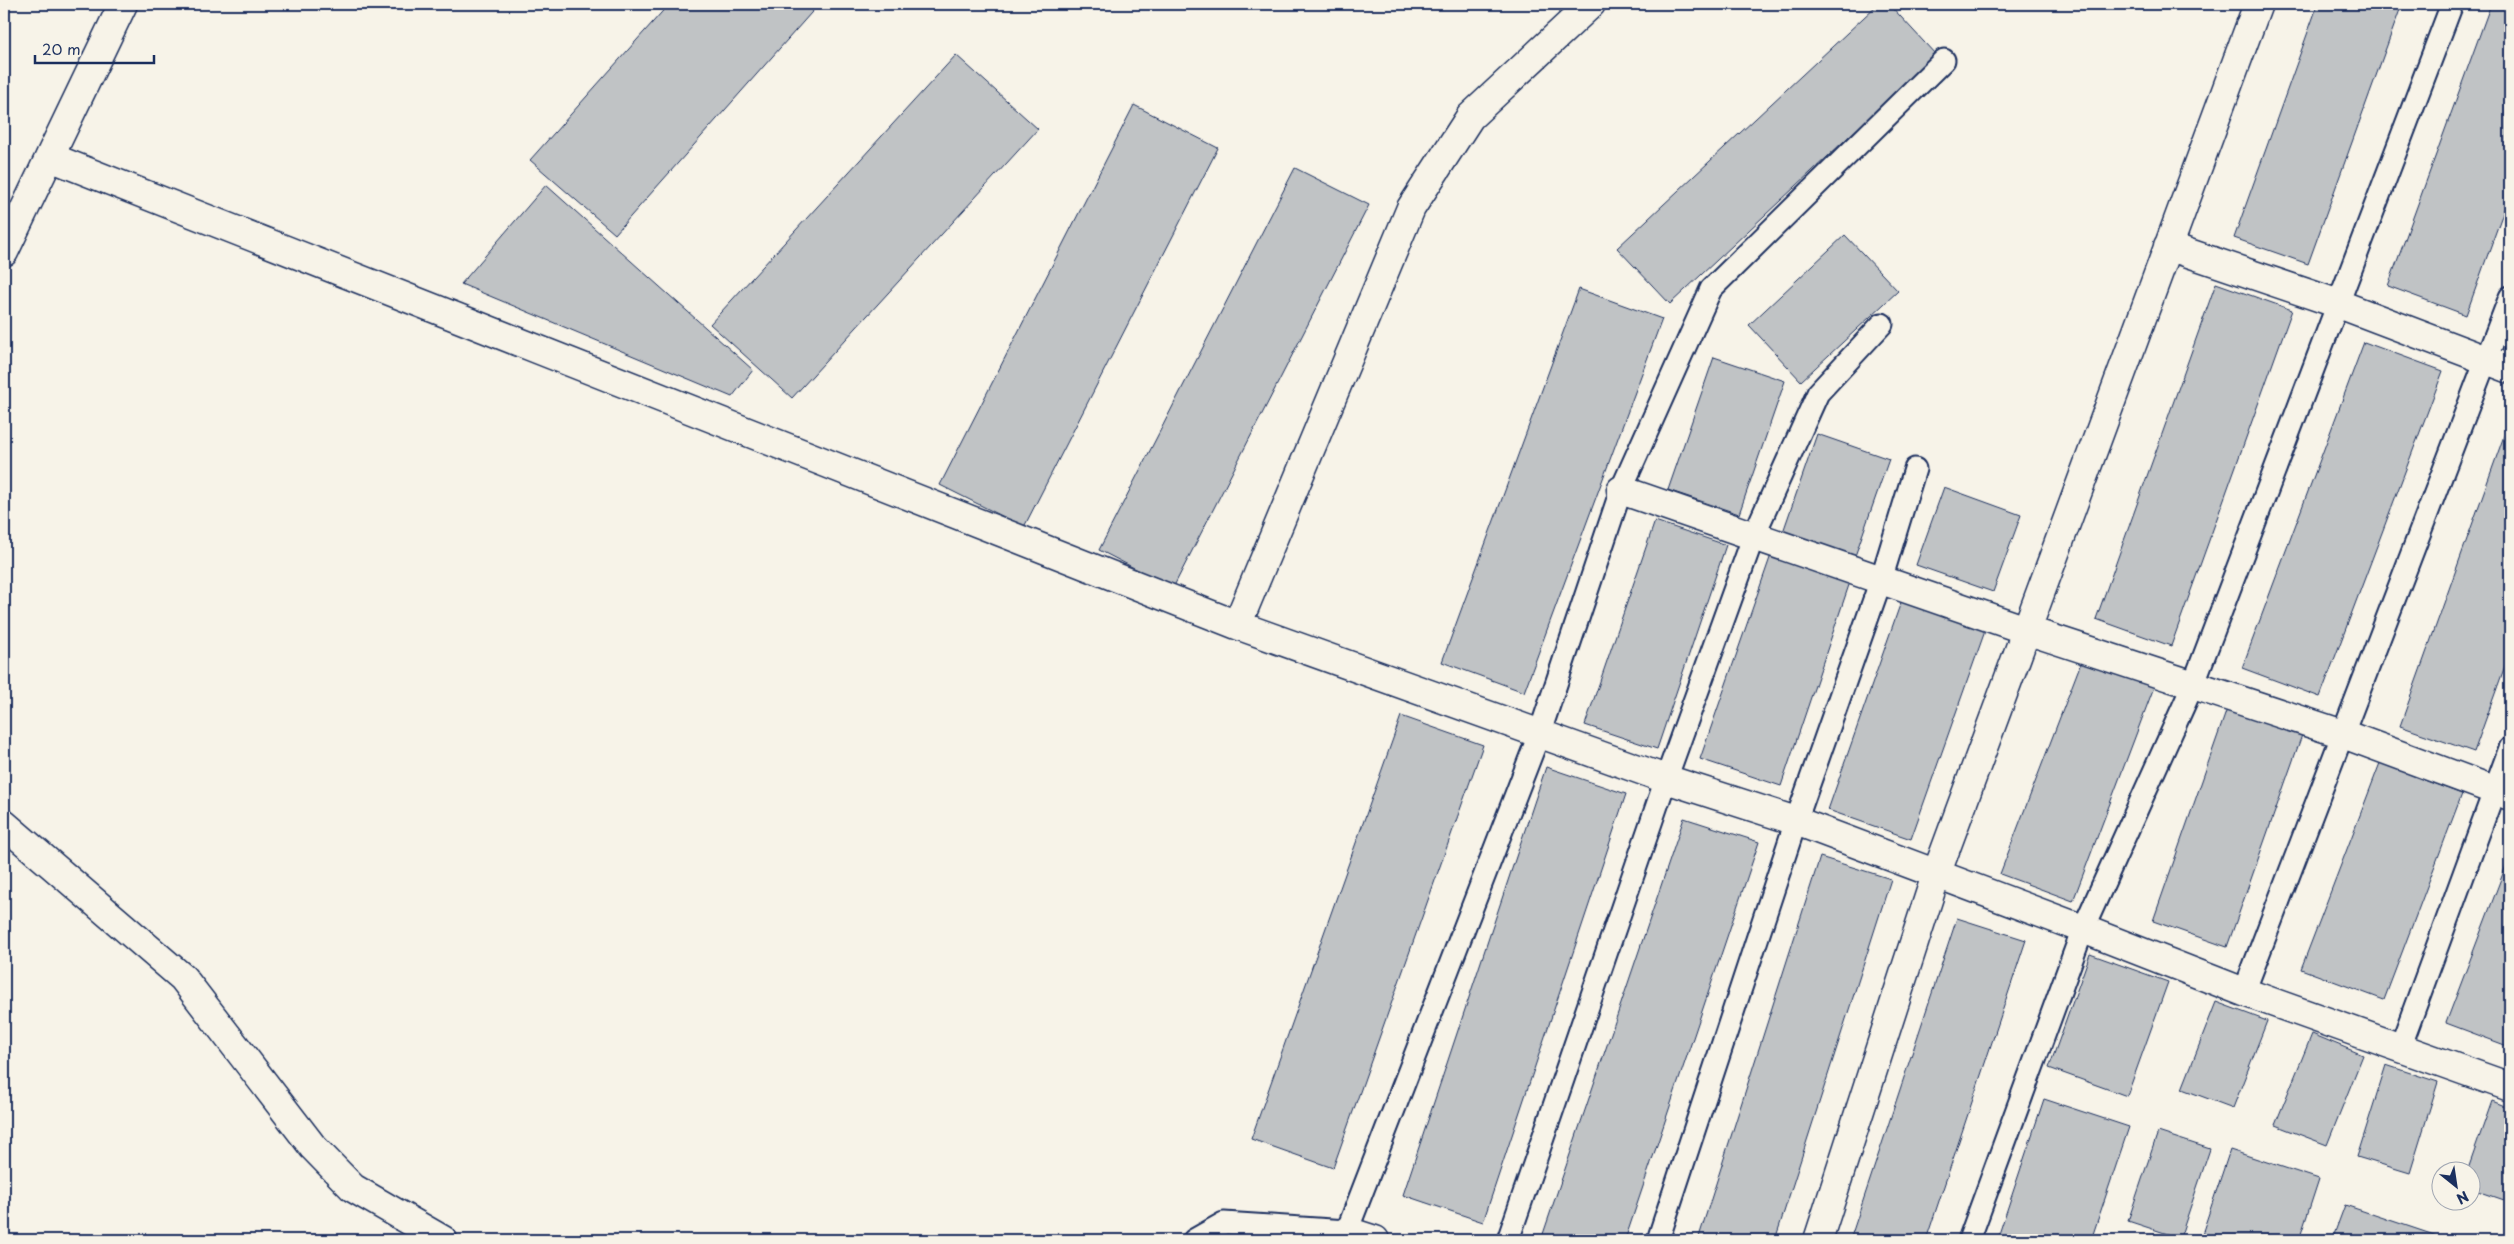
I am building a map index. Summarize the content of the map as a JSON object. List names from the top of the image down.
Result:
{
  "scale_bar": "20 m",
  "north": "bottom right"
}
